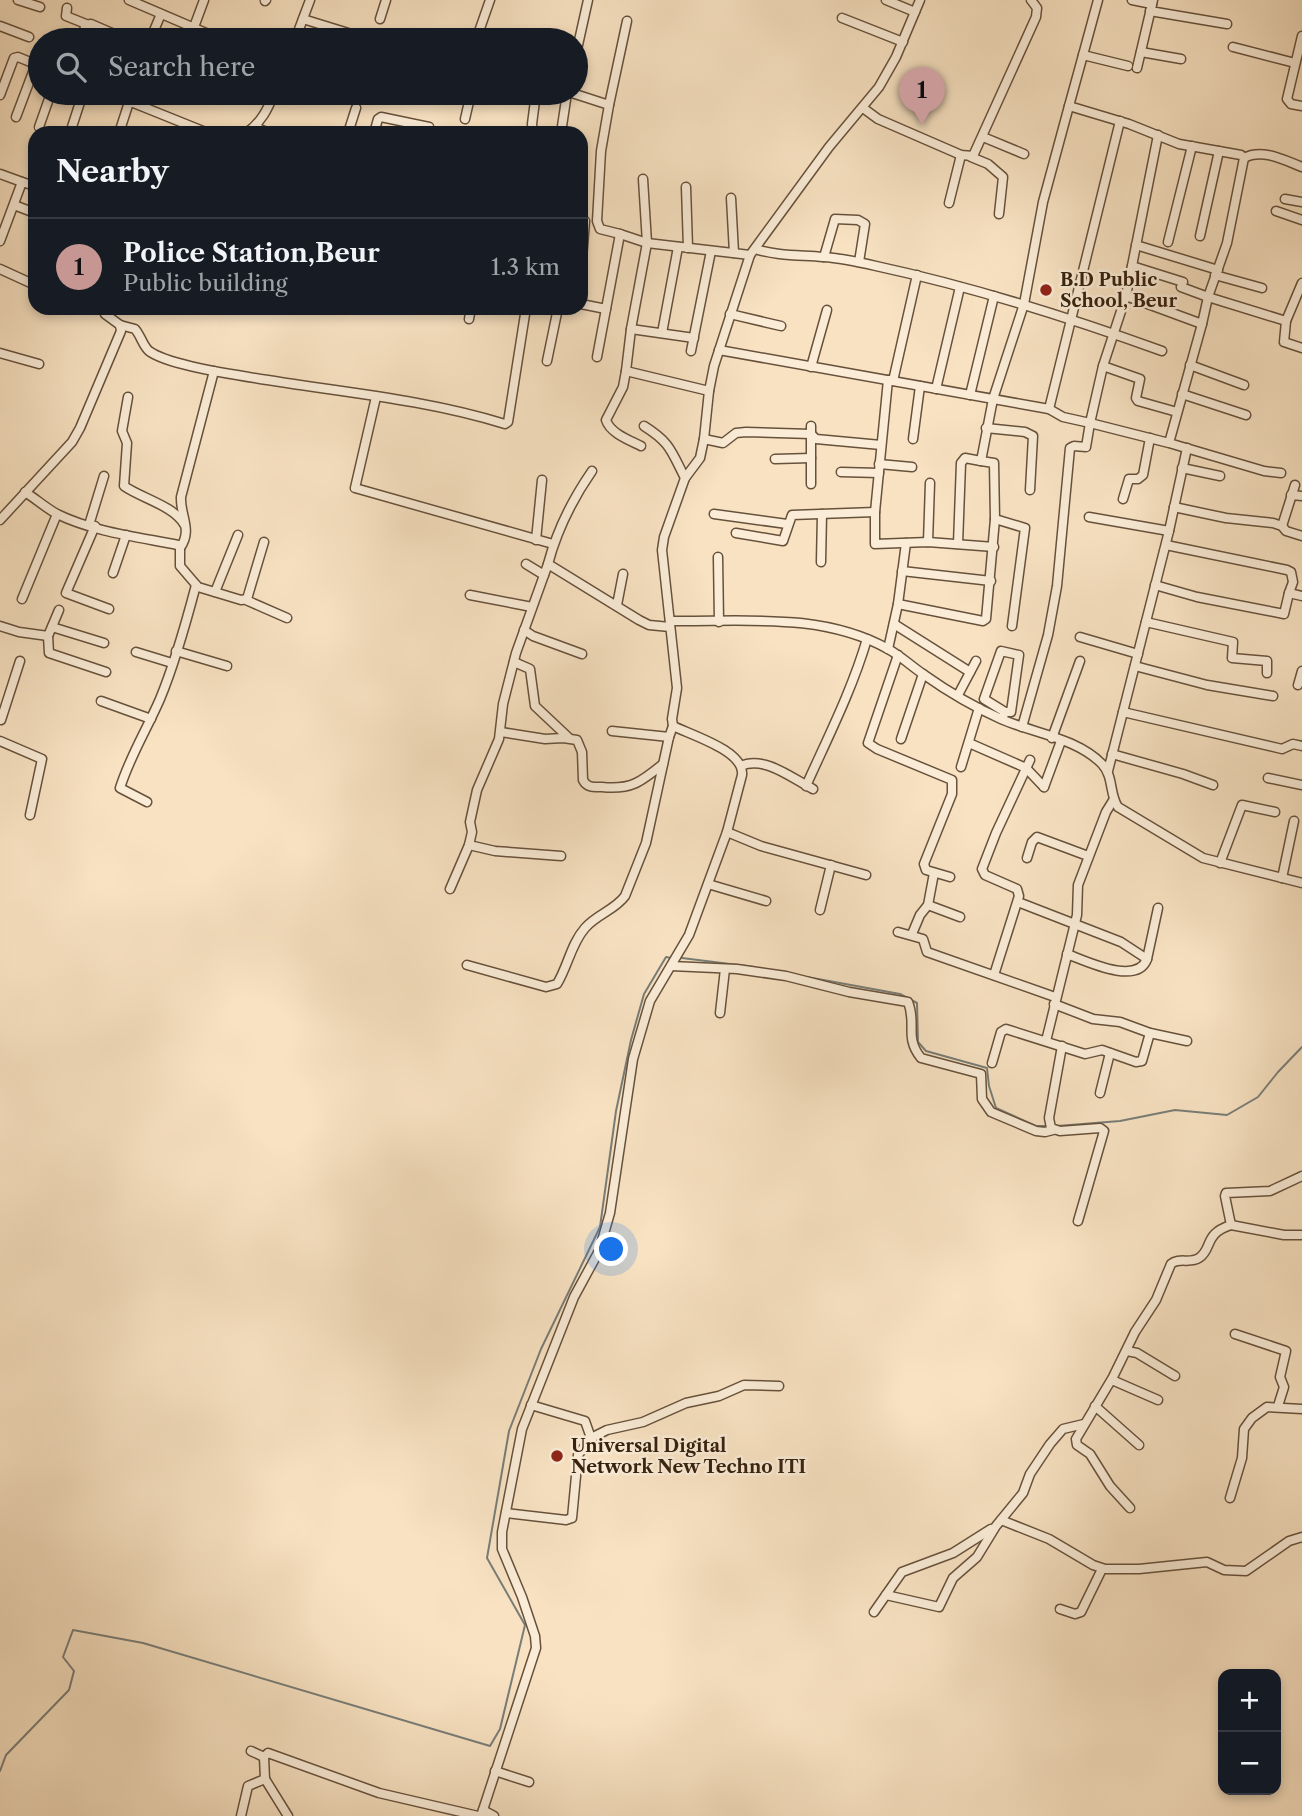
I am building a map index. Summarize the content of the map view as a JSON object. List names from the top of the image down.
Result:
{
  "places": ["B.D Public School, Beur", "Universal Digital Network New Techno ITI"],
  "page": {
    "search": "Search here",
    "pins": "1",
    "heading": "Nearby",
    "list": [
      {
        "mark": "1",
        "name": "Police Station,Beur",
        "note": "Public building",
        "value": "1.3 km"
      }
    ],
    "map_buttons": ["+", "−"]
  }
}
